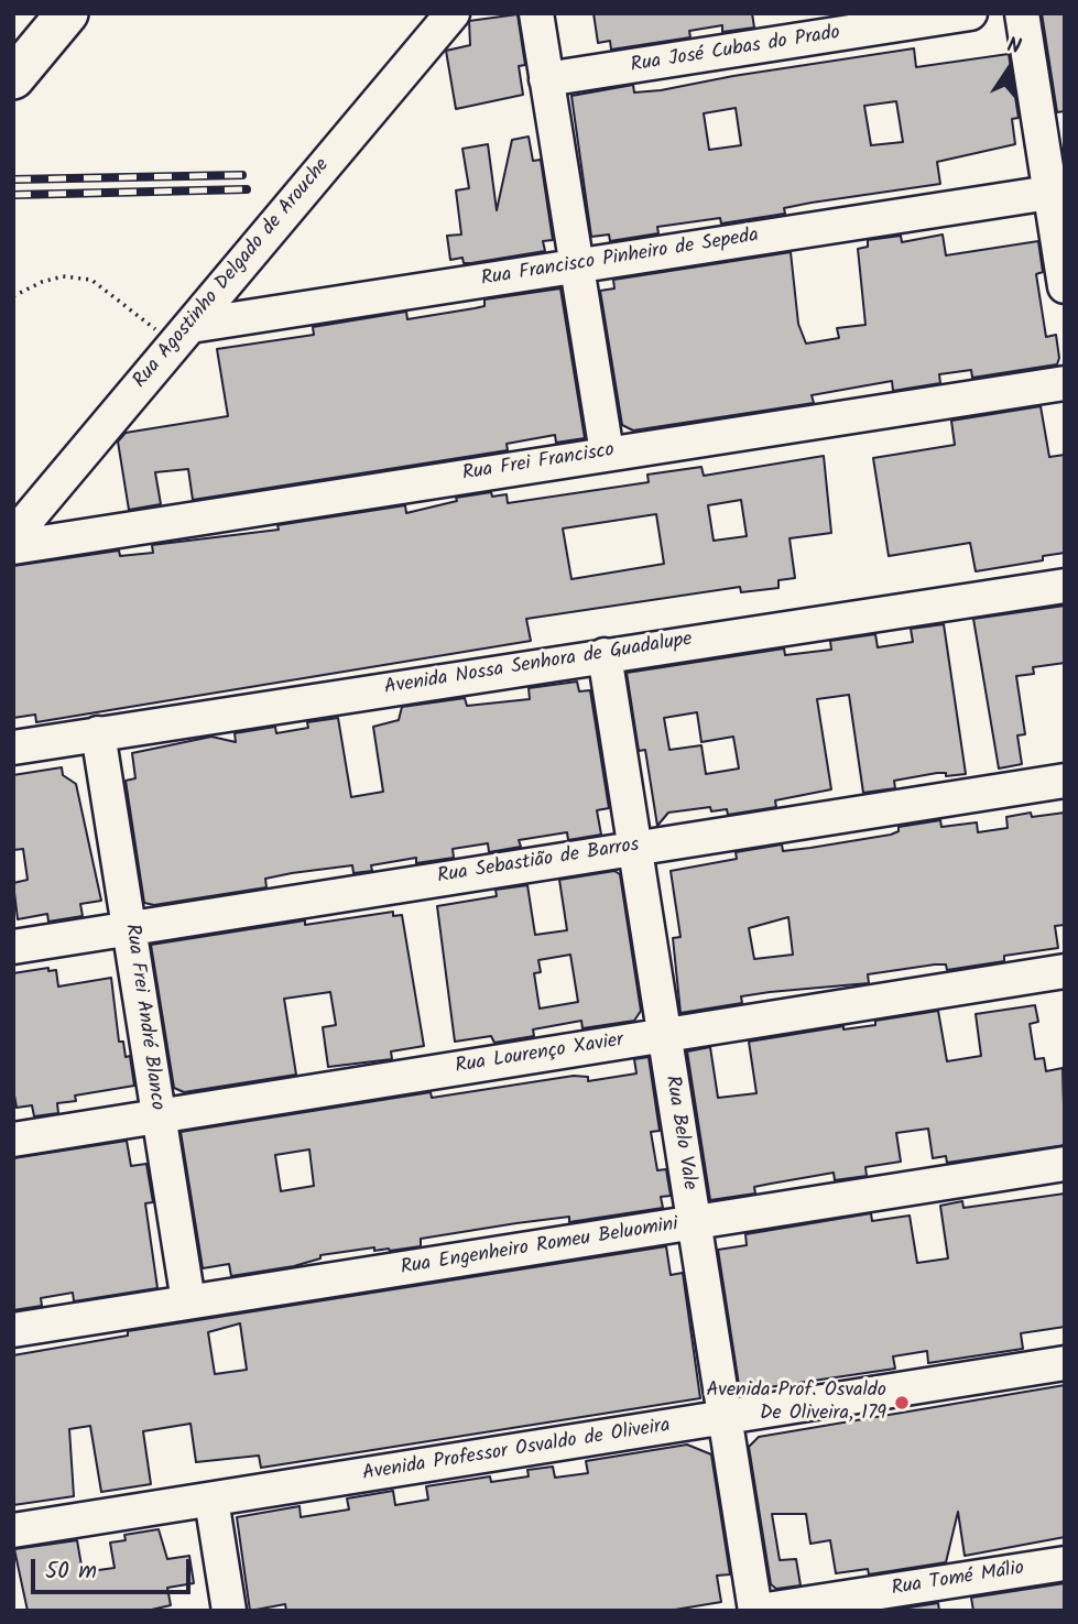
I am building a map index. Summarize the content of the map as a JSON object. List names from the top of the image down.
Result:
{
  "streets": {
    "street": [
      "Rua José Cubas do Prado",
      "Rua Francisco Pinheiro de Sepeda",
      "Rua Agostinho Delgado de Arouche",
      "Rua Frei Francisco",
      "Avenida Nossa Senhora de Guadalupe",
      "Rua Sebastião de Barros",
      "Rua Frei André Blanco",
      "Rua Lourenço Xavier",
      "Rua Belo Vale",
      "Rua Engenheiro Romeu Beluomini",
      "Avenida Professor Osvaldo de Oliveira",
      "Rua Tomé Málio"
    ]
  },
  "crossings": [
    ["Rua Francisco Pinheiro de Sepeda", "Rua Agostinho Delgado de Arouche"],
    ["Avenida Nossa Senhora de Guadalupe", "Rua Frei André Blanco"],
    ["Avenida Nossa Senhora de Guadalupe", "Rua Belo Vale"],
    ["Rua Sebastião de Barros", "Rua Frei André Blanco"],
    ["Rua Sebastião de Barros", "Rua Belo Vale"],
    ["Rua Frei André Blanco", "Rua Lourenço Xavier"],
    ["Rua Frei André Blanco", "Rua Engenheiro Romeu Beluomini"],
    ["Rua Lourenço Xavier", "Rua Belo Vale"],
    ["Rua Belo Vale", "Rua Engenheiro Romeu Beluomini"],
    ["Rua Belo Vale", "Avenida Professor Osvaldo de Oliveira"],
    ["Rua Belo Vale", "Rua Tomé Málio"]
  ],
  "places": ["Avenida Prof. Osvaldo De Oliveira, 179"],
  "scale_bar": "50 m",
  "north": "top"
}
